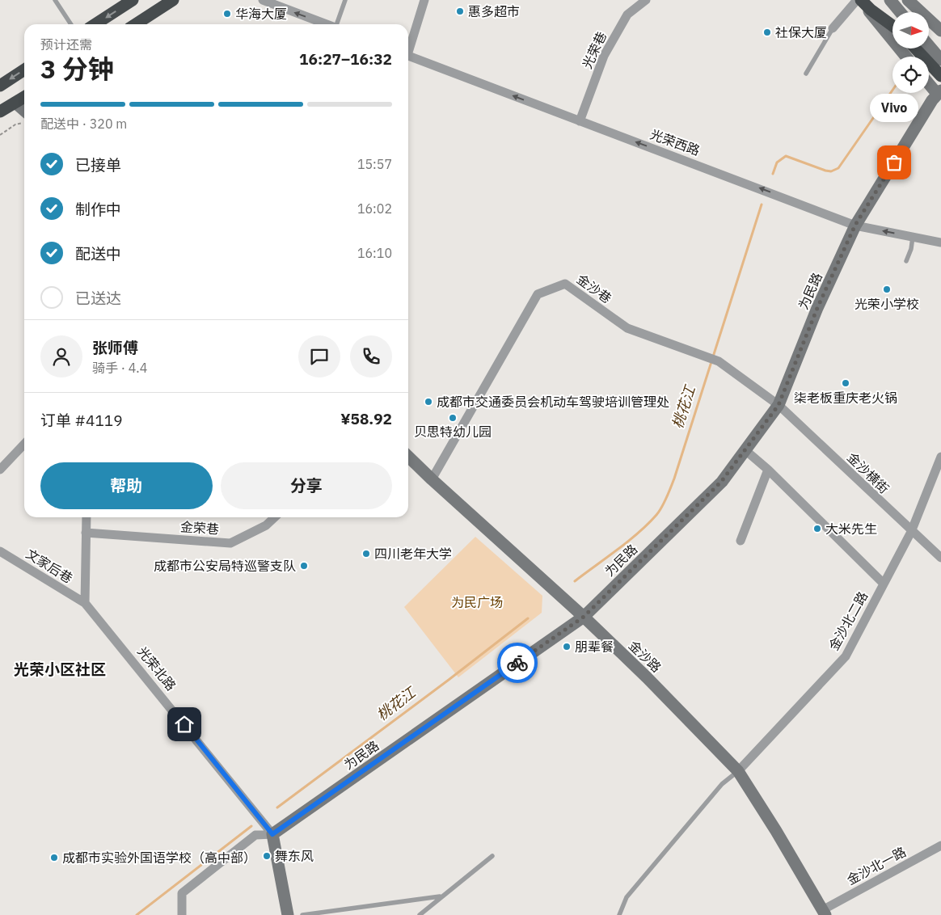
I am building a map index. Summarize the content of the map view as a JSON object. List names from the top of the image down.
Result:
{
  "streets": {
    "street": [
      "光荣巷",
      "光荣西路",
      "金沙巷",
      "为民路",
      "金沙横街",
      "金荣巷",
      "文家后巷",
      "金沙北二路",
      "金沙路",
      "光荣北路",
      "金沙北一路"
    ]
  },
  "crossings": [
    ["光荣巷", "光荣西路"],
    ["光荣西路", "为民路"],
    ["金沙巷", "为民路"],
    ["金沙巷", "金沙横街"],
    ["金沙巷", "金沙路"],
    ["为民路", "金沙横街"],
    ["为民路", "金沙路"],
    ["为民路", "光荣北路"],
    ["金沙横街", "金沙北二路"],
    ["文家后巷", "光荣北路"],
    ["金沙北二路", "金沙路"],
    ["金沙路", "金沙北一路"]
  ],
  "one_way": ["光荣西路"],
  "districts": ["光荣小区社区"],
  "water": ["桃花江"],
  "parks": ["为民广场"],
  "places": [
    "惠多超市",
    "华海大厦",
    "社保大厦",
    "Vivo",
    "光荣小学校",
    "柒老板重庆老火锅",
    "成都市交通委员会机动车驾驶培训管理处",
    "贝思特幼儿园",
    "大米先生",
    "四川老年大学",
    "成都市公安局特巡警支队",
    "朋辈餐",
    "舞东风",
    "成都市实验外国语学校（高中部）"
  ],
  "north": "right",
  "page": {
    "heading": ["3 分钟", "预计还需", "16:27–16:32"],
    "panel": [
      "张师傅",
      "骑手 · 4.4",
      "订单 #4119",
      "¥58.92"
    ],
    "bar": "配送中 · 320 m",
    "bubble": "Vivo",
    "list": [
      ["已接单", "15:57"],
      ["制作中", "16:02"],
      ["配送中", "16:10"],
      "已送达"
    ],
    "buttons": ["帮助", "分享"]
  }
}
